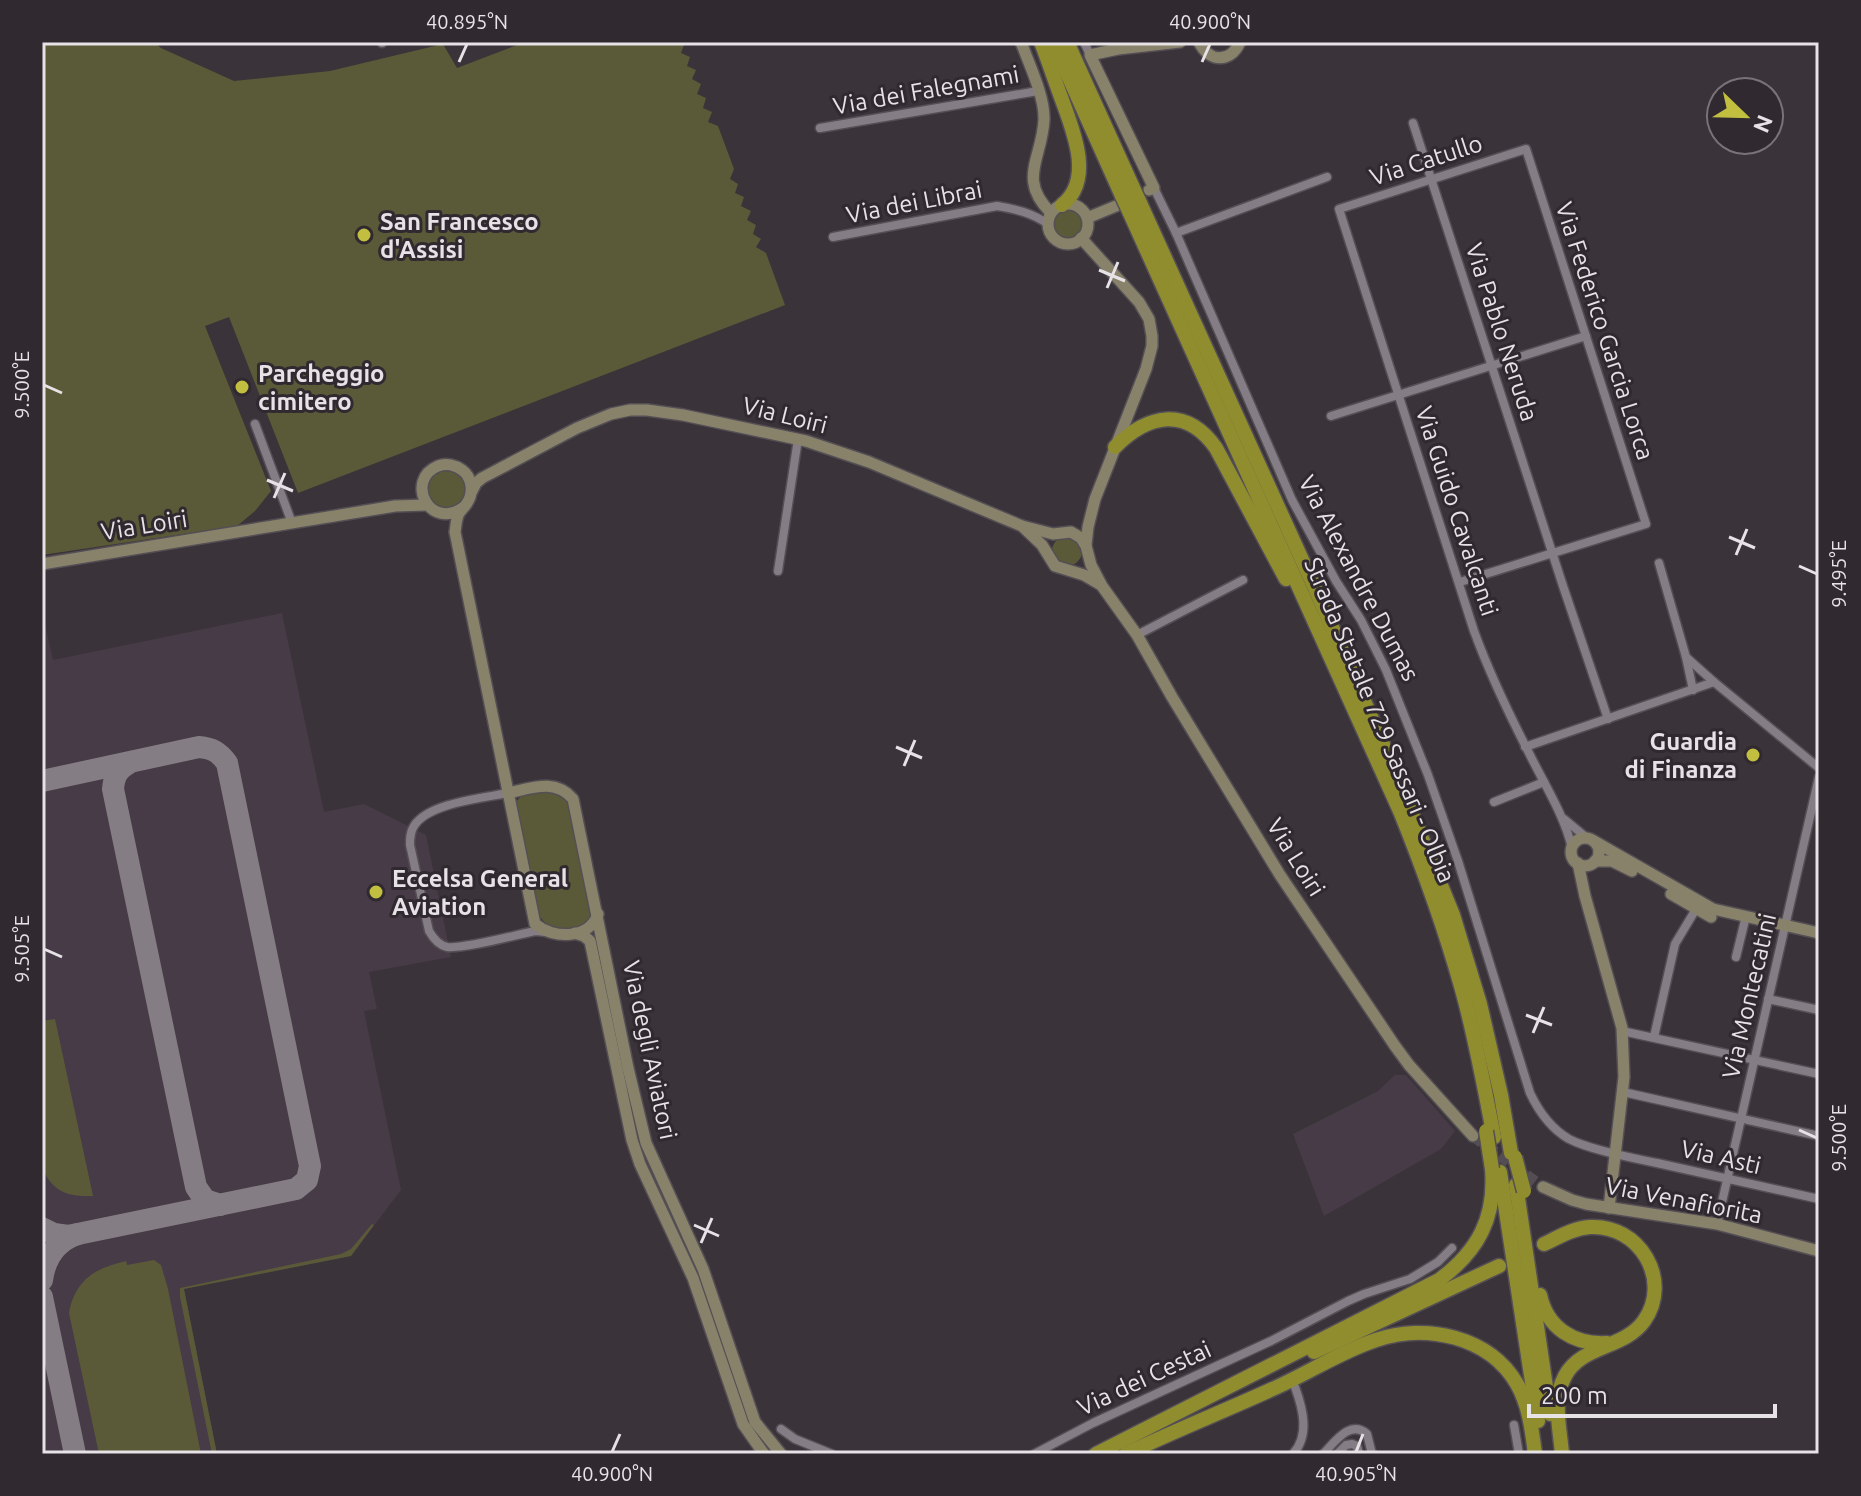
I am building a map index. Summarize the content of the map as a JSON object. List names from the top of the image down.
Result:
{
  "streets": {
    "highway": ["Strada Statale 729 Sassari - Olbia"],
    "street": [
      "Via dei Falegnami",
      "Via Catullo",
      "Via dei Librai",
      "Via Federico Garcia Lorca",
      "Via Pablo Neruda",
      "Via Loiri",
      "Via Guido Cavalcanti",
      "Via Alexandre Dumas",
      "Via Montecatini",
      "Via degli Aviatori",
      "Via Asti",
      "Via Venafiorita",
      "Via dei Cestai"
    ]
  },
  "crossings": [
    ["Via Catullo", "Via Federico Garcia Lorca"],
    ["Via Catullo", "Via Pablo Neruda"],
    ["Via Catullo", "Via Guido Cavalcanti"],
    ["Via Federico Garcia Lorca", "Via Pablo Neruda"],
    ["Via Loiri", "Strada Statale 729 Sassari - Olbia"],
    ["Via Alexandre Dumas", "Strada Statale 729 Sassari - Olbia"],
    ["Via Alexandre Dumas", "Via Asti"],
    ["Via Montecatini", "Via Asti"],
    ["Via Montecatini", "Via Venafiorita"]
  ],
  "places": [
    "San Francesco d'Assisi",
    "Parcheggio cimitero",
    "Guardia di Finanza",
    "Eccelsa General Aviation"
  ],
  "scale_bar": "200 m",
  "north": "bottom right",
  "coordinates": [
    "40.895°N",
    "40.900°N",
    "9.500°E",
    "9.495°E",
    "9.505°E",
    "40.905°N"
  ]
}
